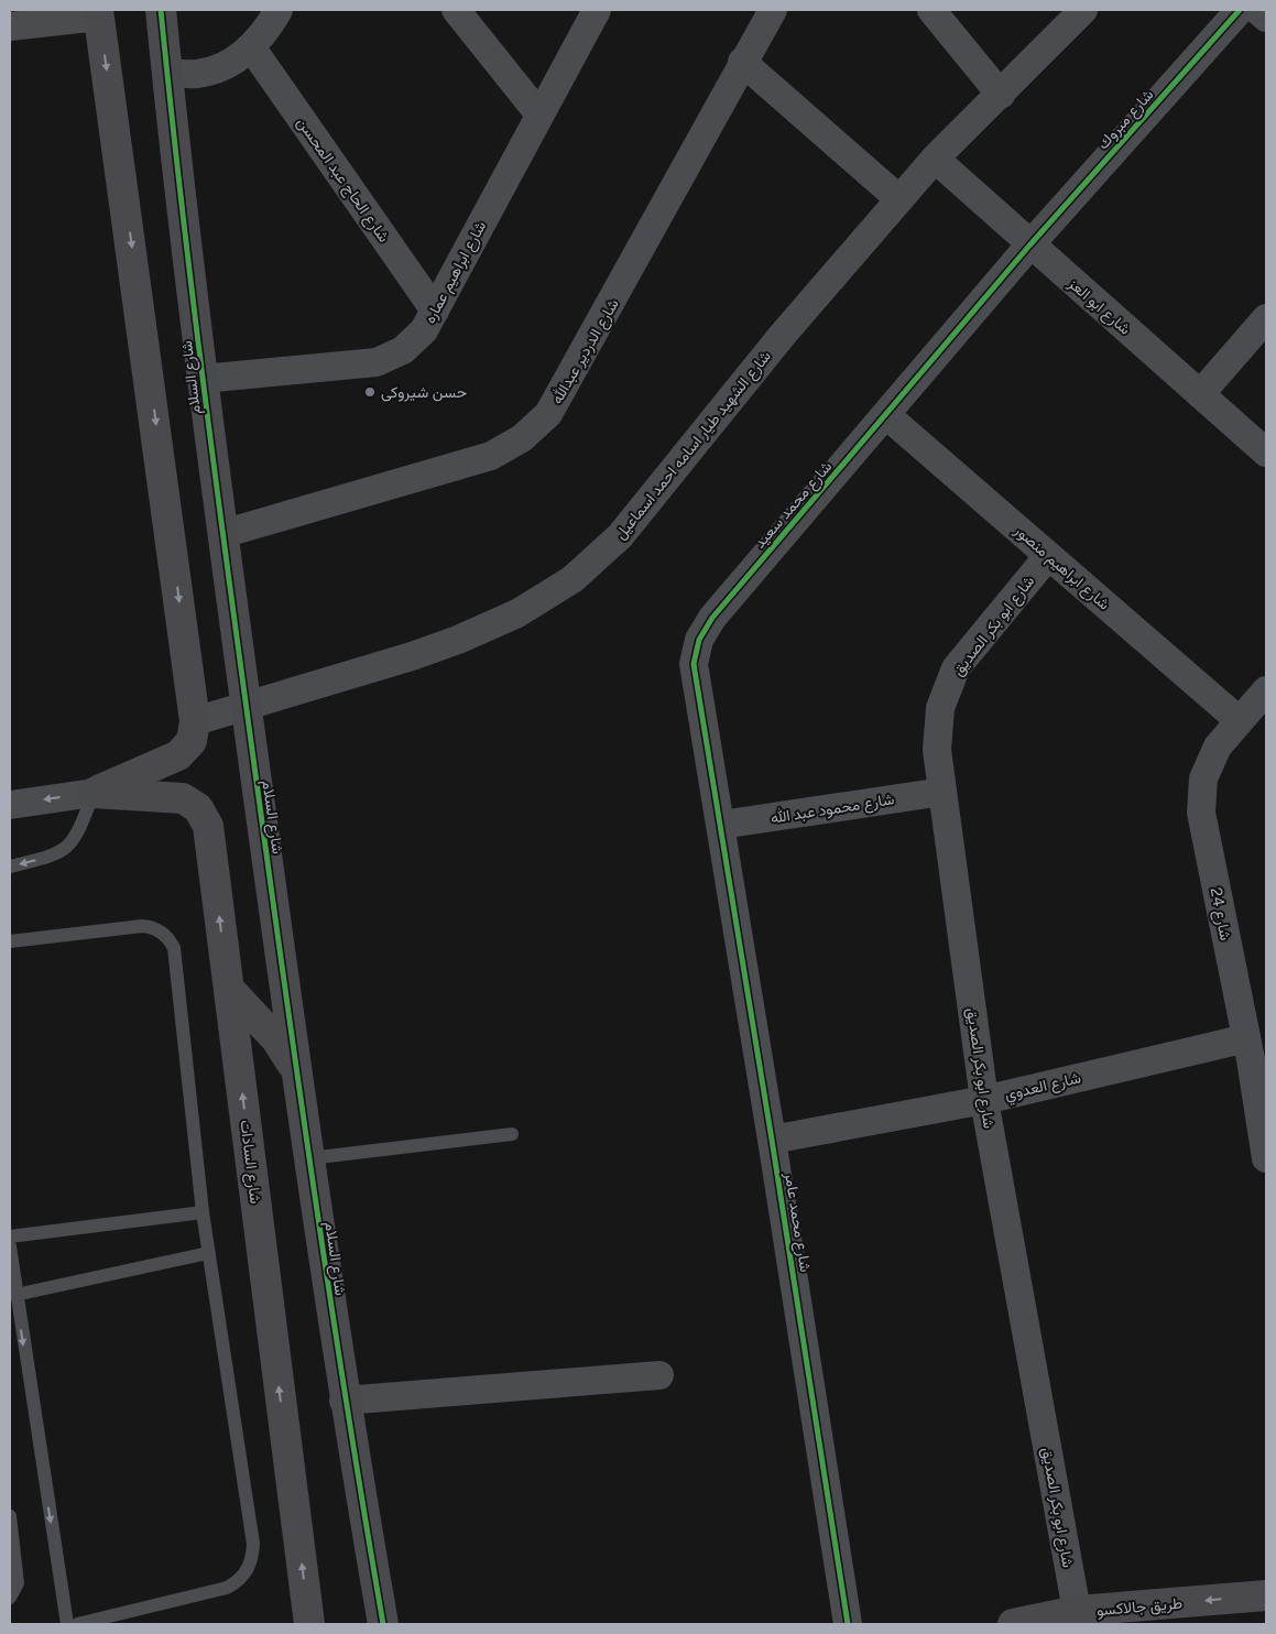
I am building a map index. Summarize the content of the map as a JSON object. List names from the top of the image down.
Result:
{
  "streets": {
    "street": [
      "شارع مبروك",
      "شارع الحاج عبد المحسن",
      "شارع ابراهيم عماره",
      "شارع ابو العز",
      "شارع الدردير عبدالله",
      "شارع السلام",
      "شارع الشهيد طيار اسامه احمد اسماعيل",
      "شارع محمد سعيد",
      "شارع ابراهيم منصور",
      "شارع ابو بكر الصديق",
      "شارع محمود عبد الله",
      "شارع 24",
      "شارع العدوي",
      "شارع السادات",
      "شارع محمد عامر",
      "طريق جالاكسو"
    ]
  },
  "crossings": [
    ["شارع مبروك", "شارع ابو العز"],
    ["شارع مبروك", "شارع محمد سعيد"],
    ["شارع الحاج عبد المحسن", "شارع ابراهيم عماره"],
    ["شارع ابراهيم عماره", "شارع السلام"],
    ["شارع ابو العز", "شارع الشهيد طيار اسامه احمد اسماعيل"],
    ["شارع ابو العز", "شارع محمد سعيد"],
    ["شارع الدردير عبدالله", "شارع السلام"],
    ["شارع السلام", "شارع الشهيد طيار اسامه احمد اسماعيل"],
    ["شارع محمد سعيد", "شارع ابراهيم منصور"],
    ["شارع محمد سعيد", "شارع محمود عبد الله"],
    ["شارع محمد سعيد", "شارع محمد عامر"],
    ["شارع ابراهيم منصور", "شارع ابو بكر الصديق"],
    ["شارع ابراهيم منصور", "شارع 24"],
    ["شارع ابو بكر الصديق", "شارع محمود عبد الله"],
    ["شارع ابو بكر الصديق", "شارع العدوي"],
    ["شارع ابو بكر الصديق", "طريق جالاكسو"],
    ["شارع محمود عبد الله", "شارع محمد عامر"],
    ["شارع 24", "شارع العدوي"],
    ["شارع العدوي", "شارع محمد عامر"]
  ],
  "one_way": ["شارع السادات", "طريق جالاكسو"],
  "places": ["حسن شيروكى"]
}
